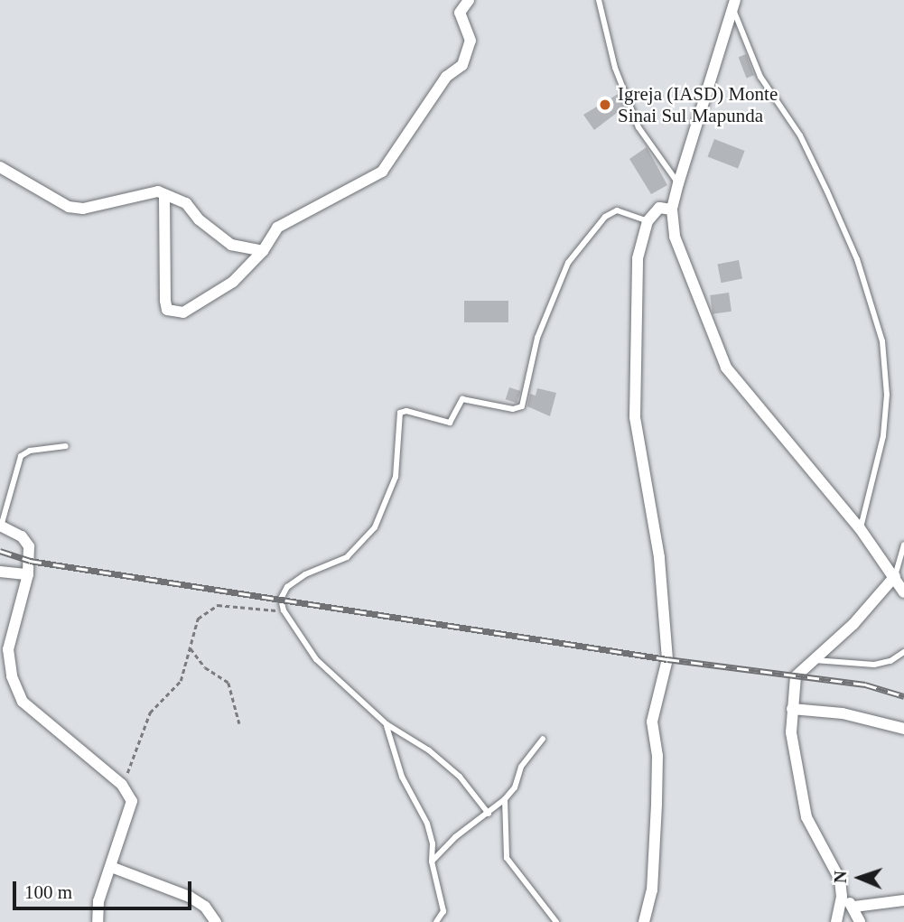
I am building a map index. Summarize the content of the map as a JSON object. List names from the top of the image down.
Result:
{
  "places": ["Igreja (IASD) Monte Sinai Sul Mapunda"],
  "scale_bar": "100 m",
  "north": "left"
}
